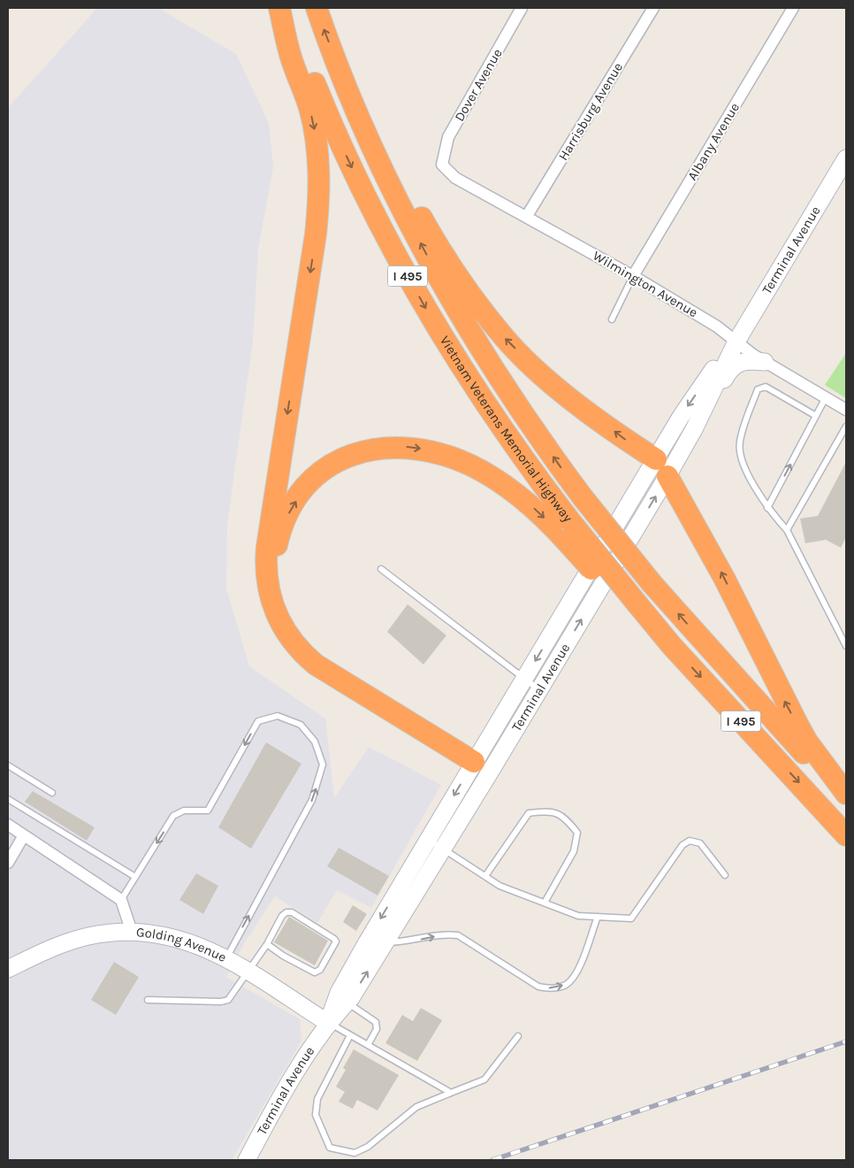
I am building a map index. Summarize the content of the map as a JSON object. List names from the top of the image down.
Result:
{
  "streets": {
    "highway": ["I 495", "Vietnam Veterans Memorial Highway"],
    "main road": ["Terminal Avenue", "Golding Avenue"],
    "street": [
      "Dover Avenue",
      "Harrisburg Avenue",
      "Albany Avenue",
      "Wilmington Avenue"
    ]
  },
  "crossings": [
    ["Dover Avenue", "Wilmington Avenue"],
    ["Harrisburg Avenue", "Wilmington Avenue"],
    ["Albany Avenue", "Wilmington Avenue"],
    ["Terminal Avenue", "Wilmington Avenue"],
    ["Terminal Avenue", "Golding Avenue"]
  ]
}
